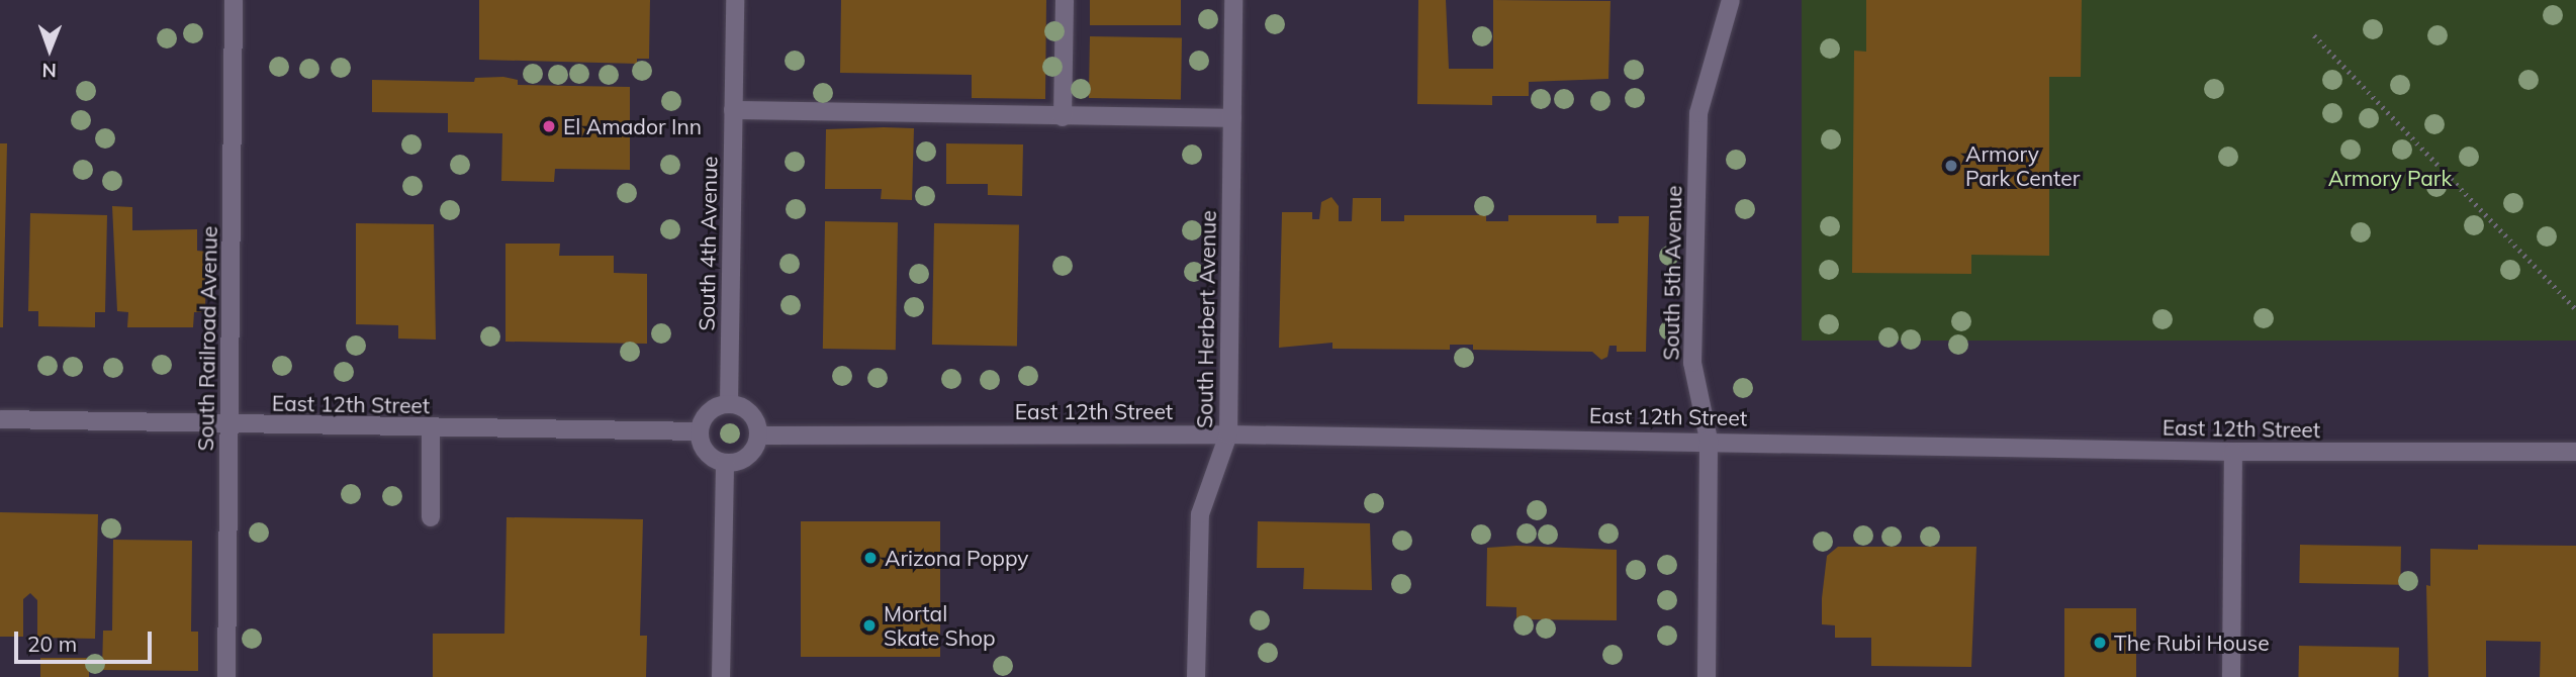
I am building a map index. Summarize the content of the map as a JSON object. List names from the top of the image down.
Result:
{
  "streets": {
    "street": [
      "South 4th Avenue",
      "South 5th Avenue",
      "South Herbert Avenue",
      "South Railroad Avenue",
      "East 12th Street"
    ]
  },
  "crossings": [
    ["South 4th Avenue", "East 12th Street"],
    ["South 5th Avenue", "East 12th Street"],
    ["South Herbert Avenue", "East 12th Street"],
    ["South Railroad Avenue", "East 12th Street"]
  ],
  "parks": ["Armory Park"],
  "places": [
    "El Amador Inn",
    "Armory Park Center",
    "Arizona Poppy",
    "Mortal Skate Shop",
    "The Rubi House"
  ],
  "scale_bar": "20 m",
  "north": "bottom"
}
